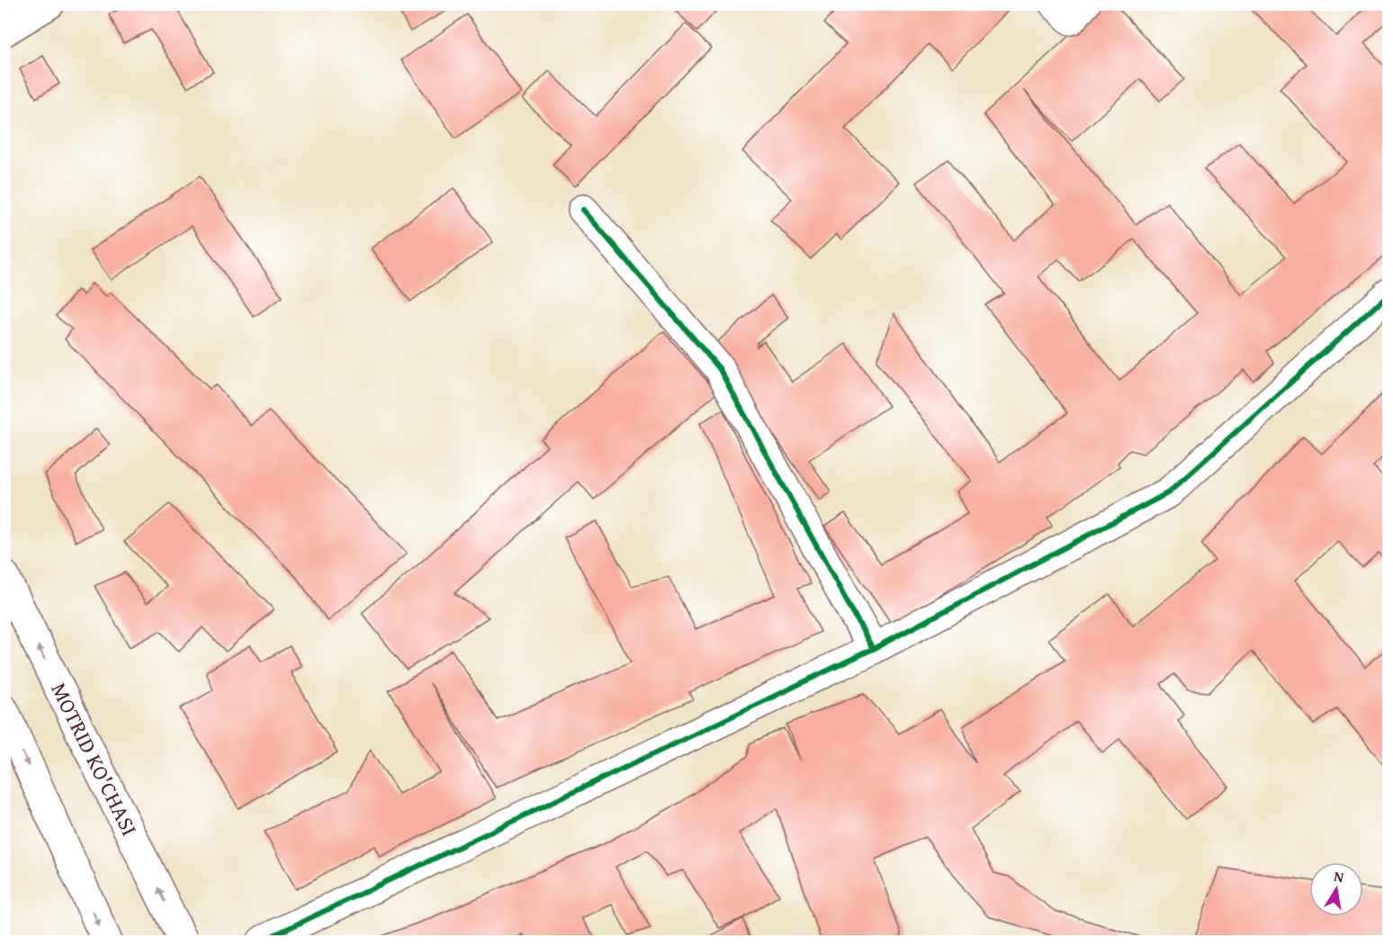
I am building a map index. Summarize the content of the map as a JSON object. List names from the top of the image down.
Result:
{
  "streets": {
    "street": ["MOTRID KO'CHASI"]
  },
  "north": "top"
}
